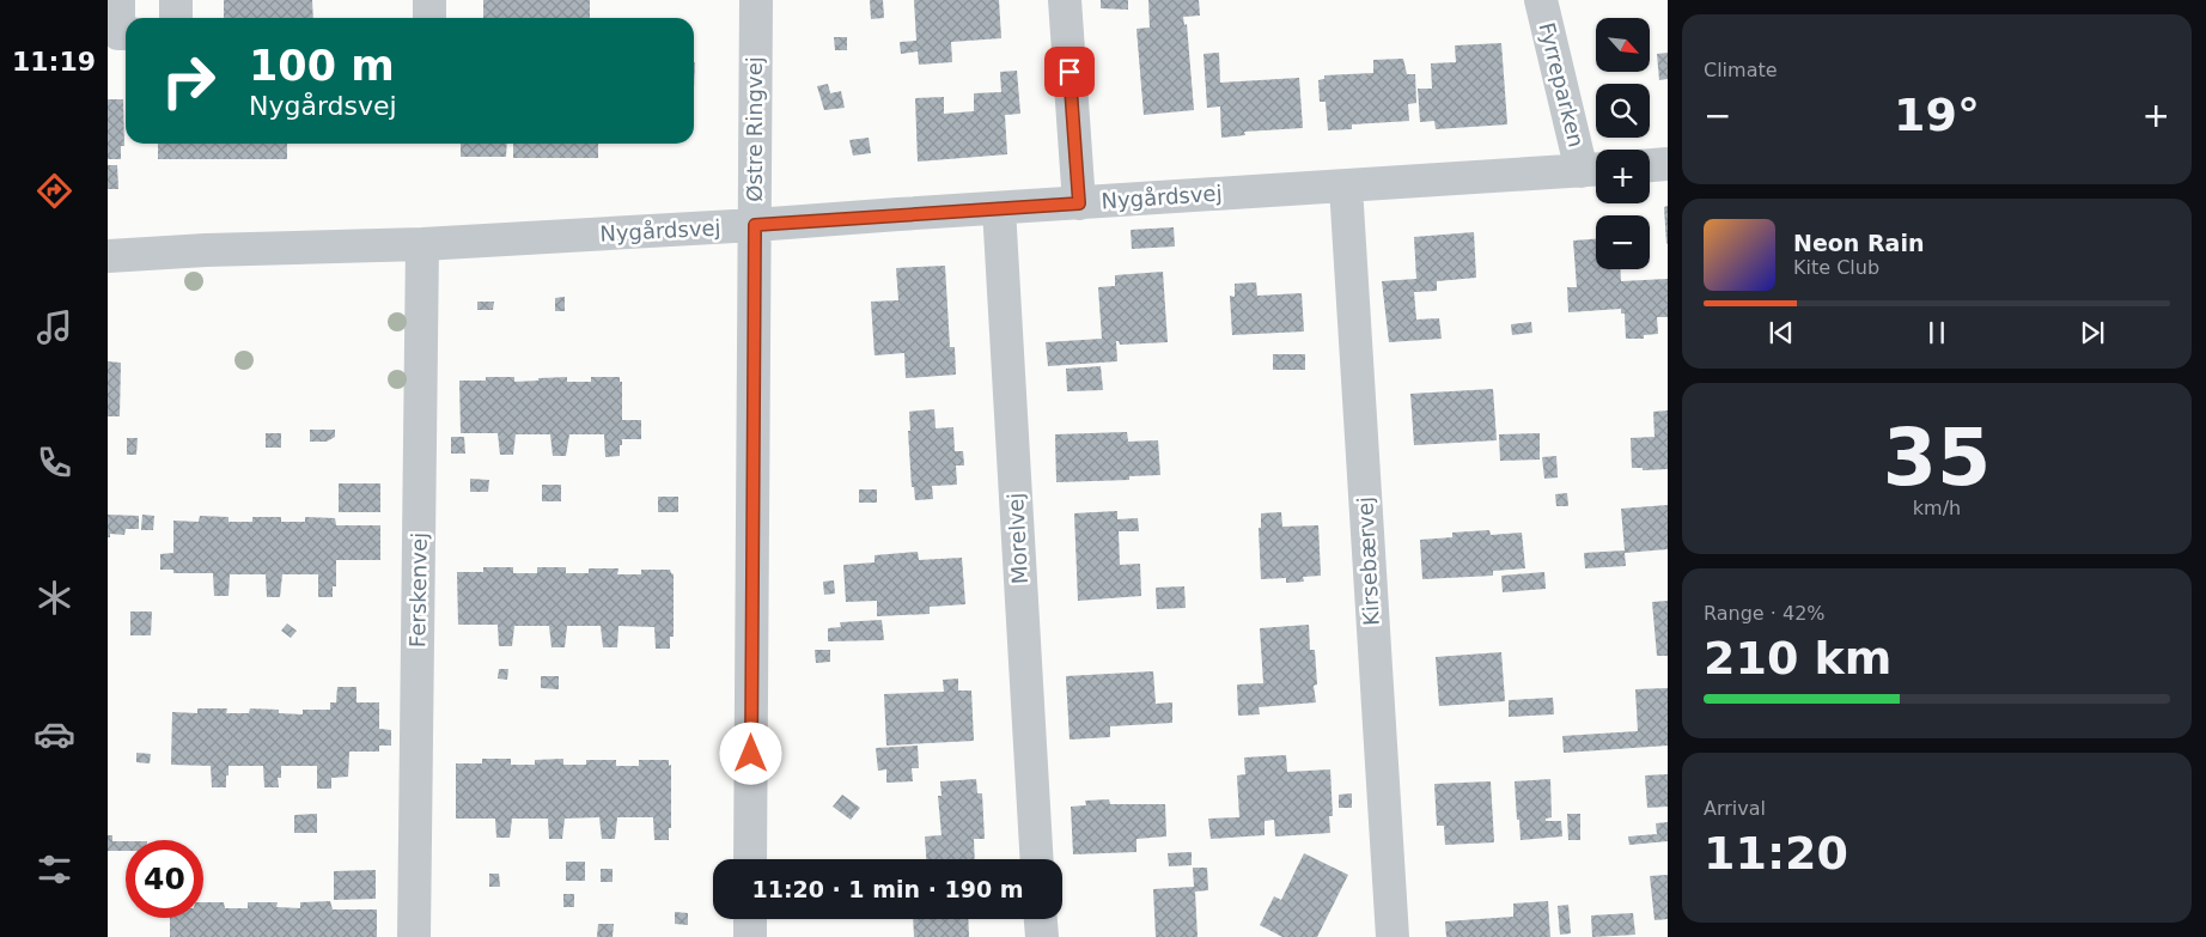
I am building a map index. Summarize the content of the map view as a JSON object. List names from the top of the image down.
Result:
{
  "streets": {
    "street": [
      "Fyrreparken",
      "Østre Ringvej",
      "Nygårdsvej",
      "Morelvej",
      "Kirsebærvej",
      "Ferskenvej"
    ]
  },
  "crossings": [
    ["Fyrreparken", "Nygårdsvej"],
    ["Østre Ringvej", "Nygårdsvej"],
    ["Nygårdsvej", "Morelvej"],
    ["Nygårdsvej", "Kirsebærvej"],
    ["Nygårdsvej", "Ferskenvej"]
  ],
  "north": "bottom right",
  "page": {
    "tabs": "11:19",
    "tile": [
      "Climate",
      ["35", "km/h"],
      ["Range · 42%", "210 km"],
      ["Arrival", "11:20"]
    ],
    "map_buttons": ["+", "−"],
    "turn": ["100 m", "Nygårdsvej"],
    "heat": ["−", "19°", "+"],
    "song": ["Neon Rain", "Kite Club"],
    "limit": "40",
    "trip": "11:20 · 1 min · 190 m"
  }
}
